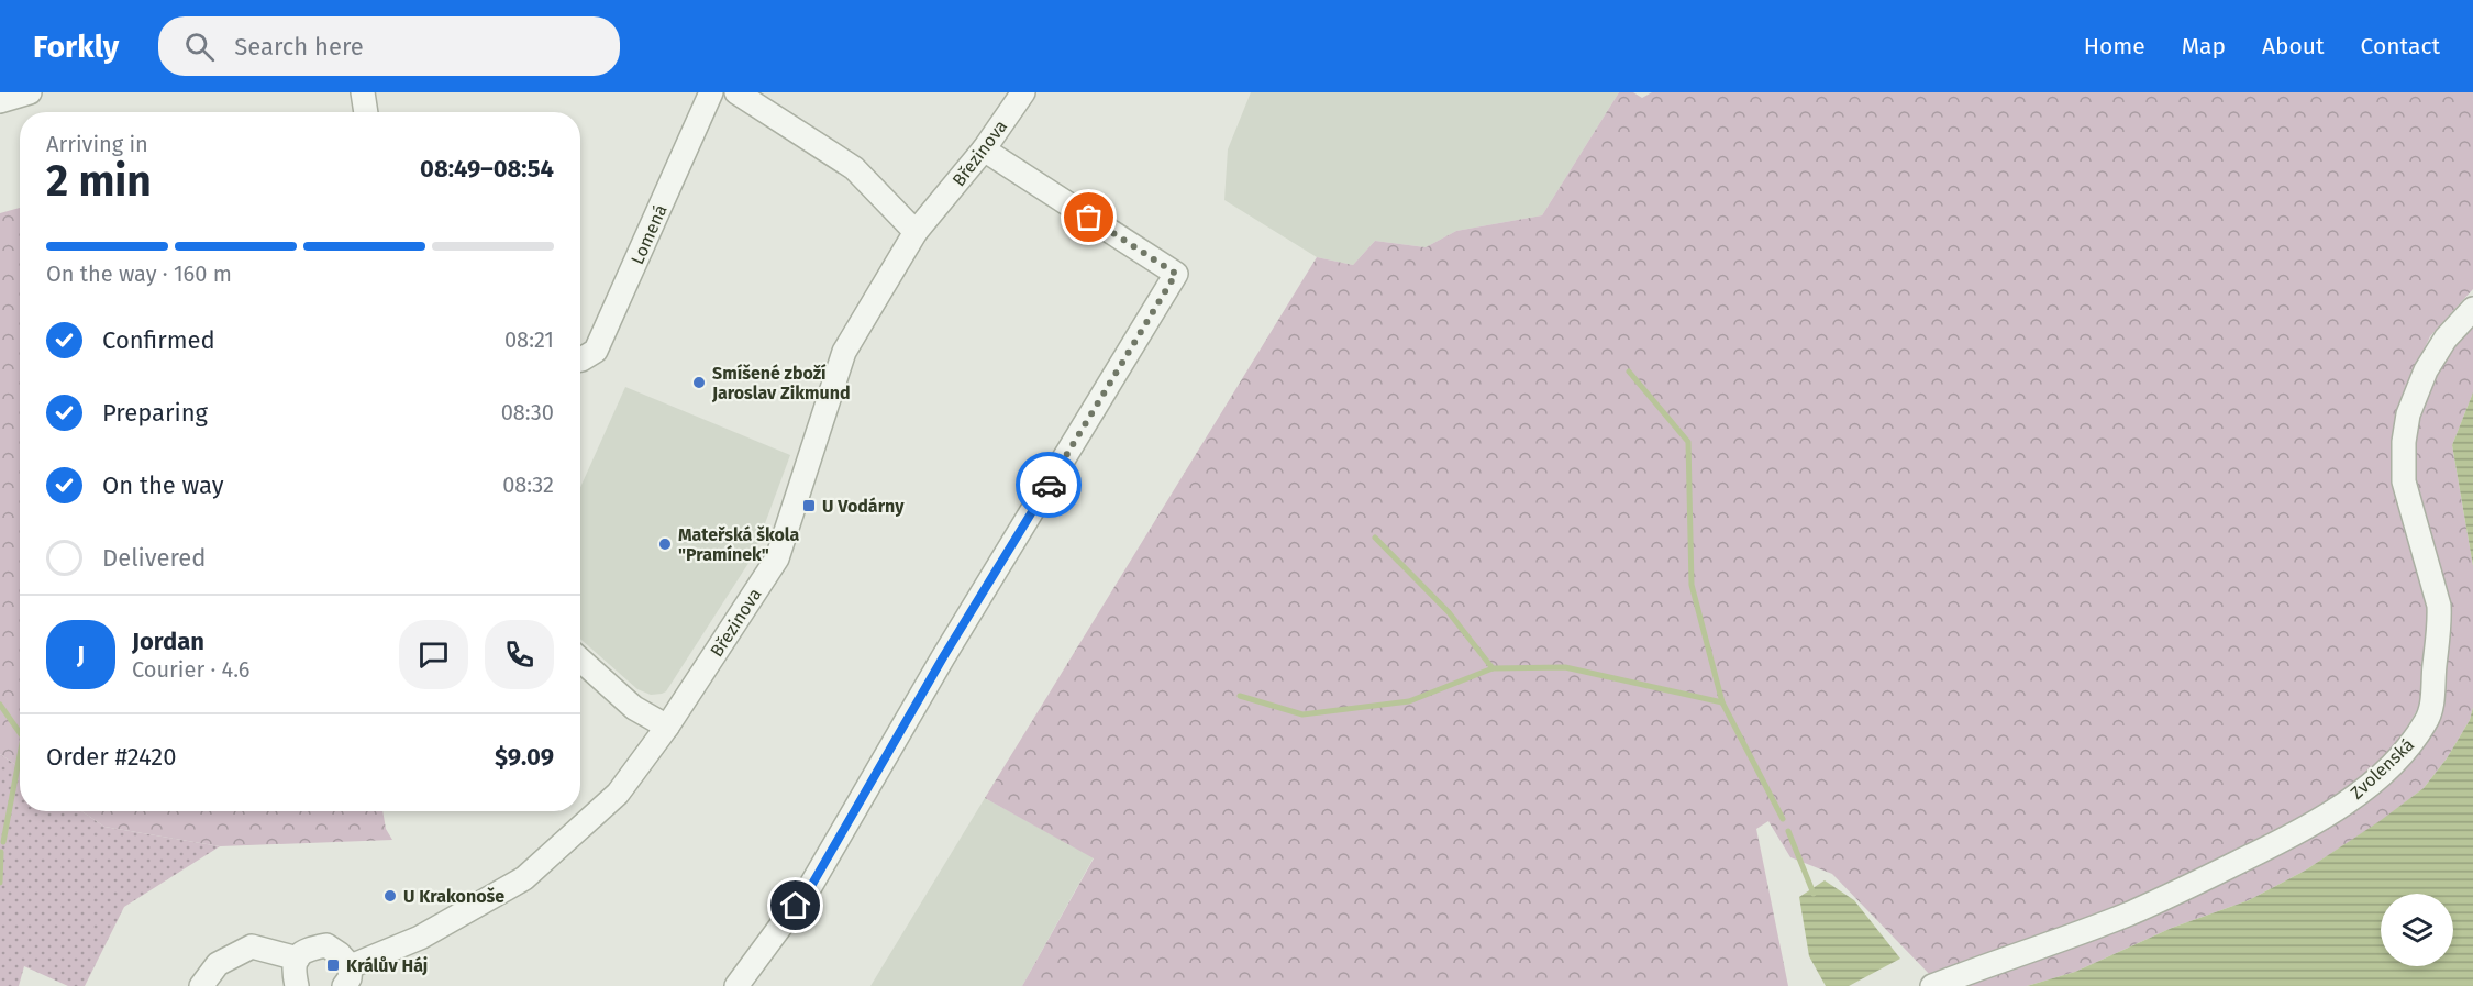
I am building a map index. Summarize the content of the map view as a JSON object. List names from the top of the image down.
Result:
{
  "streets": {
    "street": ["Březinova", "Lomená", "Zvolenská"]
  },
  "places": {
    "other": ["Smíšené zboží Jaroslav Zikmund", "Mateřská škola \"Pramínek\"", "U Krakonoše"],
    "transit": ["U Vodárny", "Králův Háj"]
  },
  "page": {
    "header": "Forkly",
    "search": "Search here",
    "nav": [
      "Home",
      "Map",
      "About",
      "Contact"
    ],
    "heading": ["2 min", "Arriving in", "08:49–08:54"],
    "panel": [
      "Jordan",
      "Courier · 4.6",
      "Order #2420",
      "$9.09"
    ],
    "bar": "On the way · 160 m",
    "list": [
      ["Confirmed", "08:21"],
      ["Preparing", "08:30"],
      ["On the way", "08:32"],
      "Delivered"
    ],
    "round": "J"
  }
}
